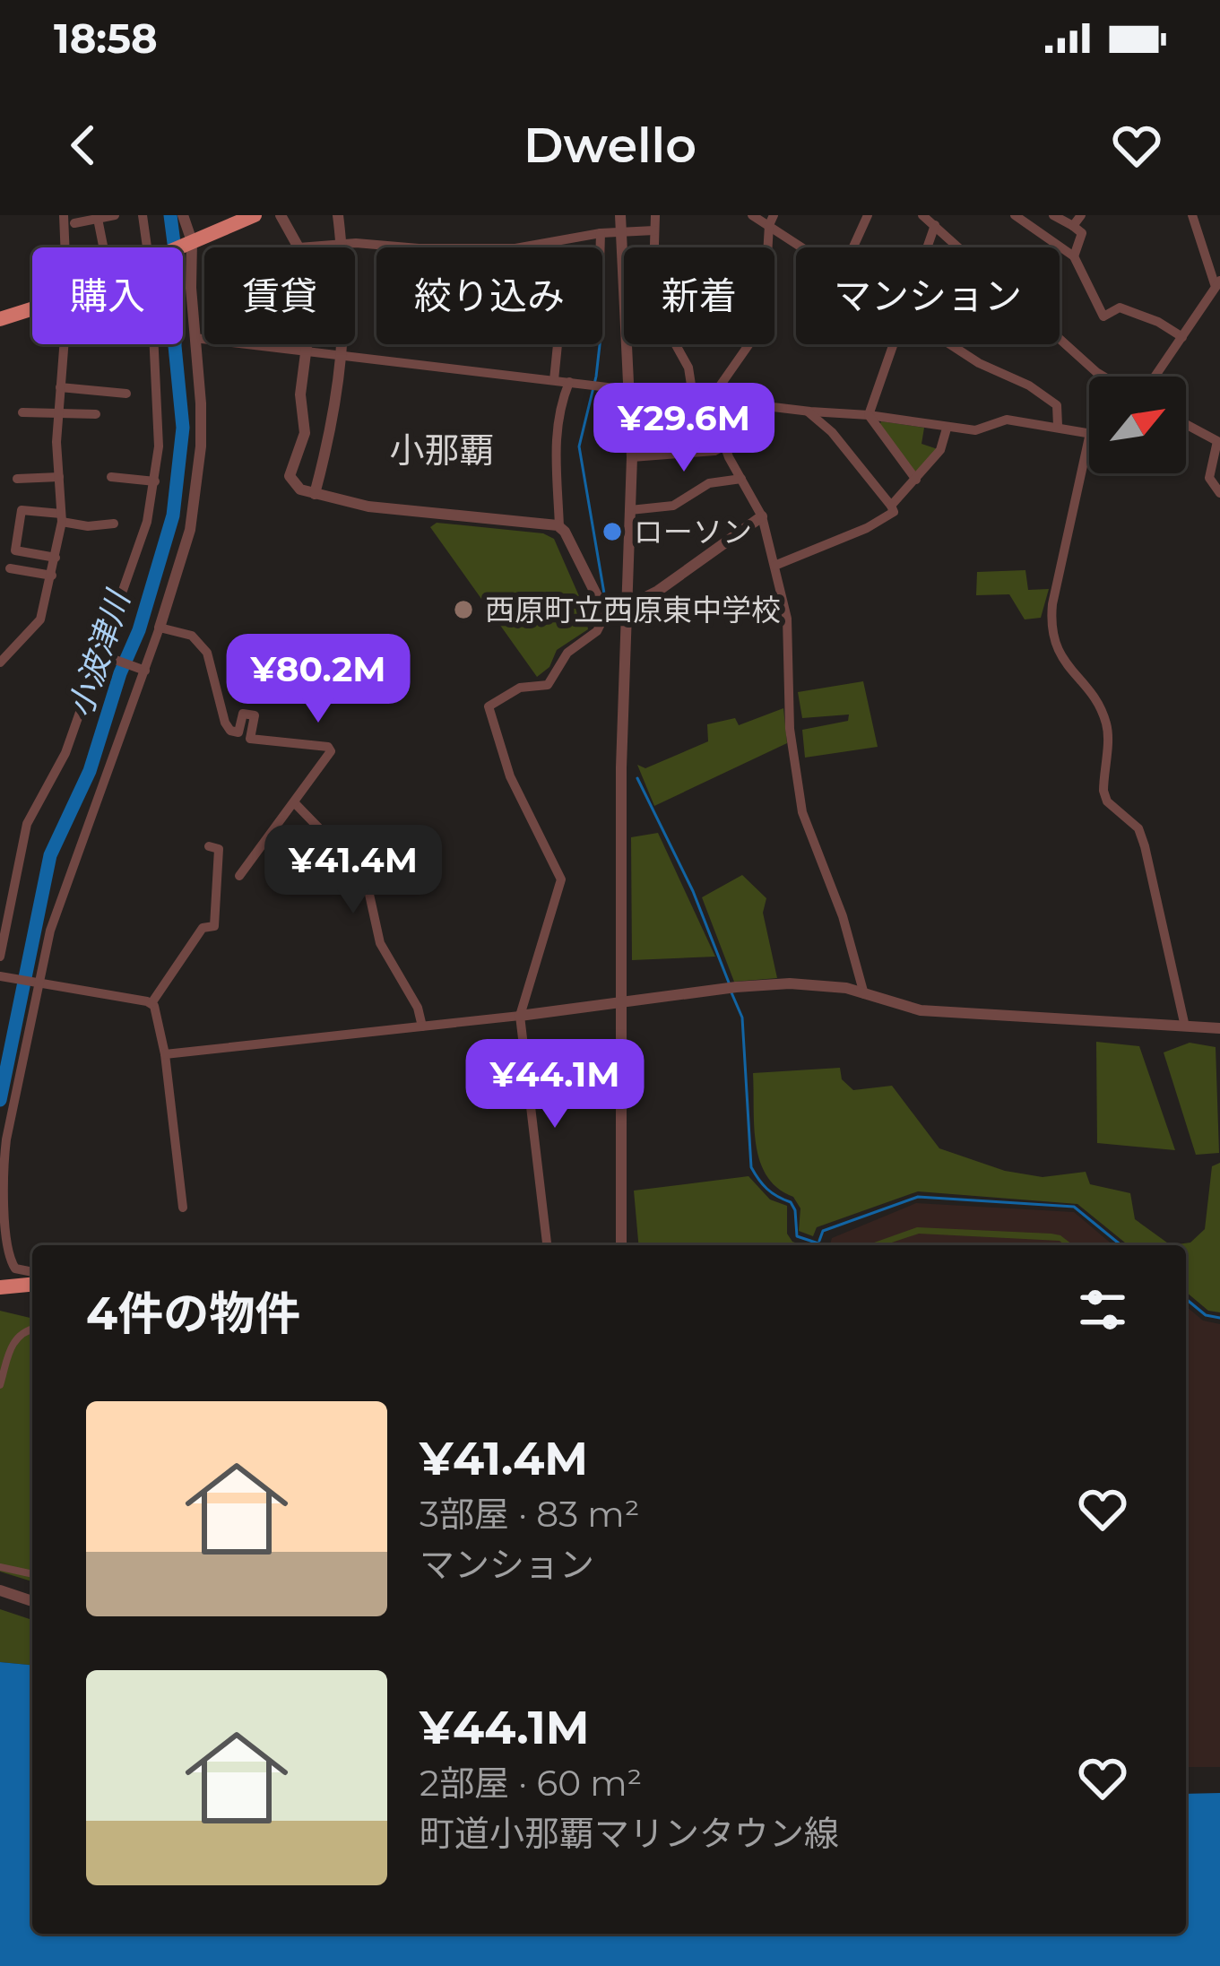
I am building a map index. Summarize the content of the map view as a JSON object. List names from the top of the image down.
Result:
{
  "districts": ["小那覇"],
  "water": ["小波津川"],
  "places": ["ローソン", "西原町立西原東中学校"],
  "north": "top right",
  "page": {
    "status": "18:58",
    "header": "Dwello",
    "chip": [
      "購入",
      "賃貸",
      "絞り込み",
      "新着",
      "マンション"
    ],
    "price": [
      "¥29.6M",
      "¥80.2M",
      "¥41.4M",
      "¥44.1M"
    ],
    "heading": "4件の物件",
    "list": [
      {
        "name": "¥41.4M",
        "note": "3部屋 · 83 m² · マンション"
      },
      {
        "name": "¥44.1M",
        "note": "2部屋 · 60 m² · 町道小那覇マリンタウン線"
      }
    ]
  }
}
